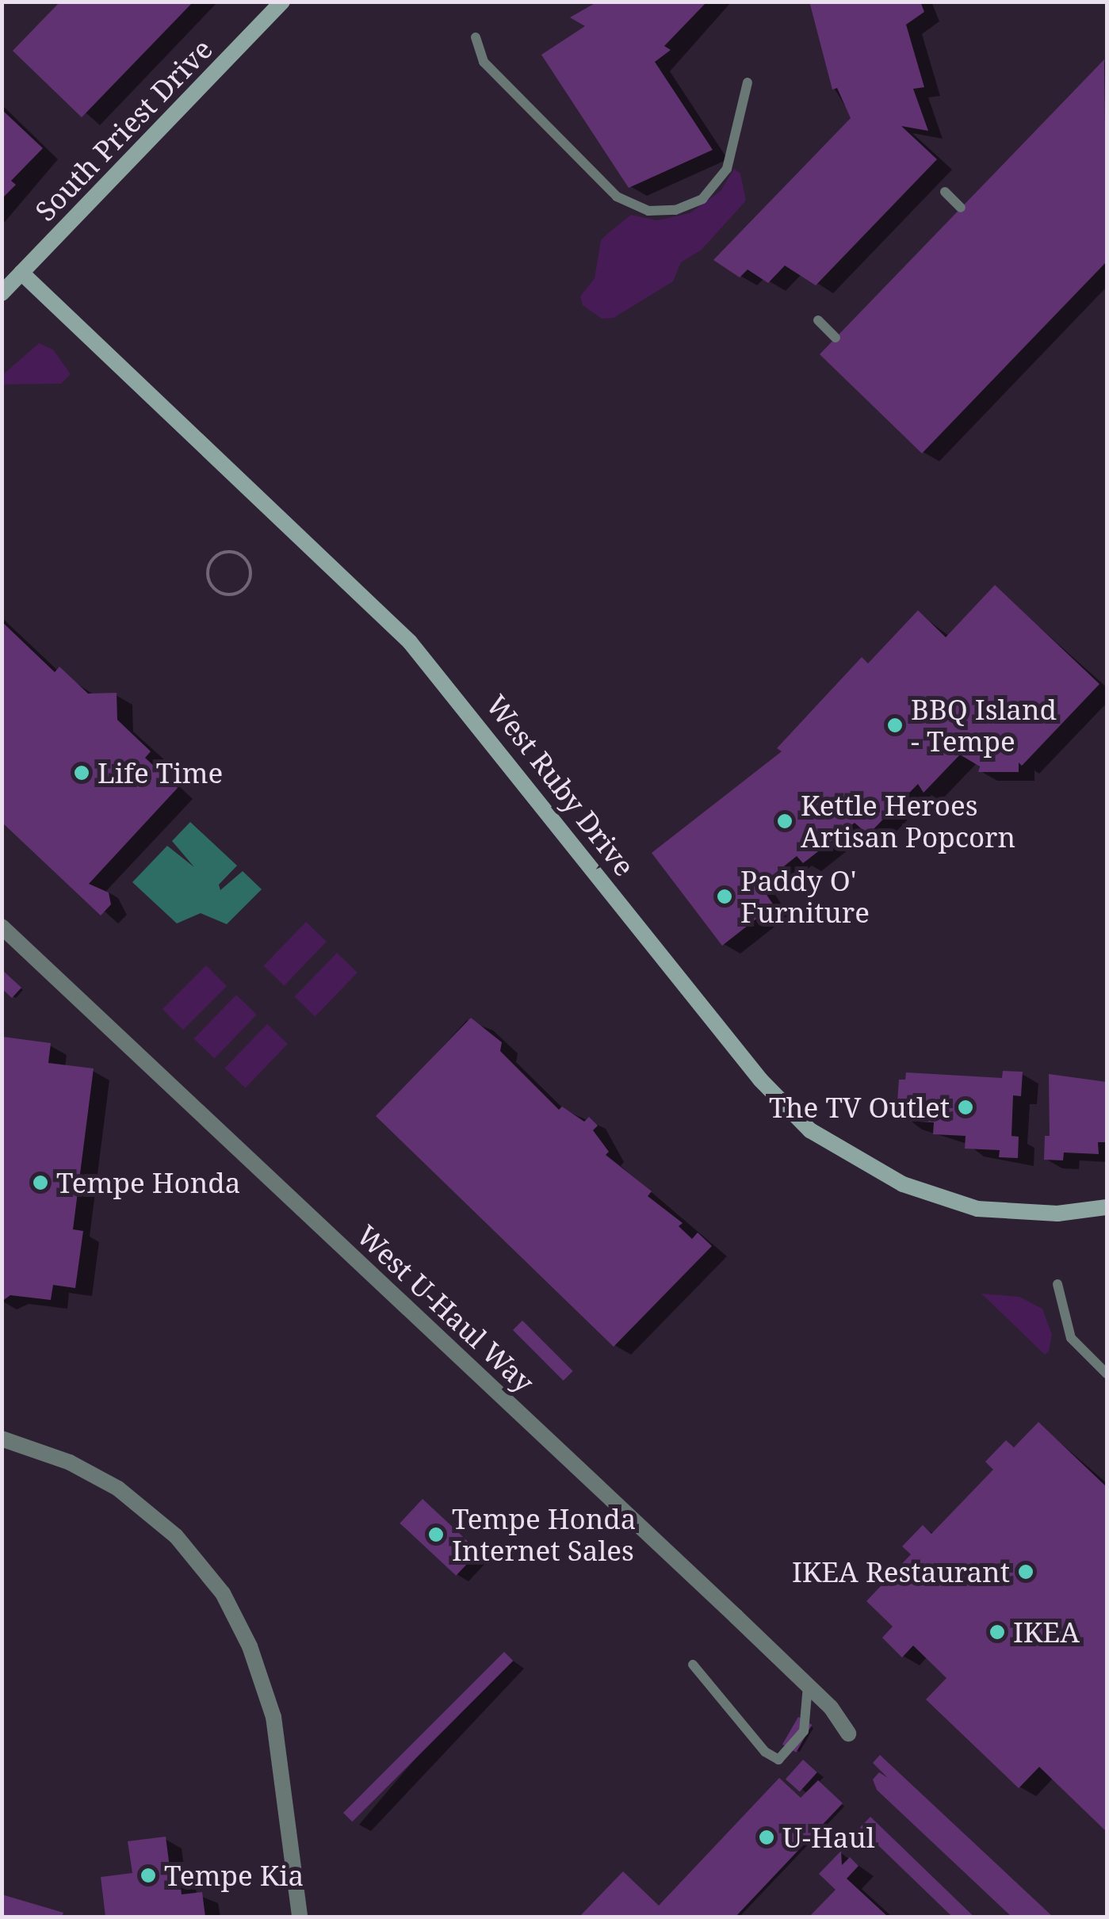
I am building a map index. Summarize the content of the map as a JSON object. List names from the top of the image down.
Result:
{
  "streets": {
    "street": ["South Priest Drive", "West Ruby Drive", "West U-Haul Way"]
  },
  "crossings": [
    ["South Priest Drive", "West Ruby Drive"]
  ],
  "places": [
    "BBQ Island - Tempe",
    "Life Time",
    "Kettle Heroes Artisan Popcorn",
    "Paddy O' Furniture",
    "The TV Outlet",
    "Tempe Honda",
    "Tempe Honda Internet Sales",
    "IKEA Restaurant",
    "IKEA",
    "U-Haul",
    "Tempe Kia"
  ]
}
